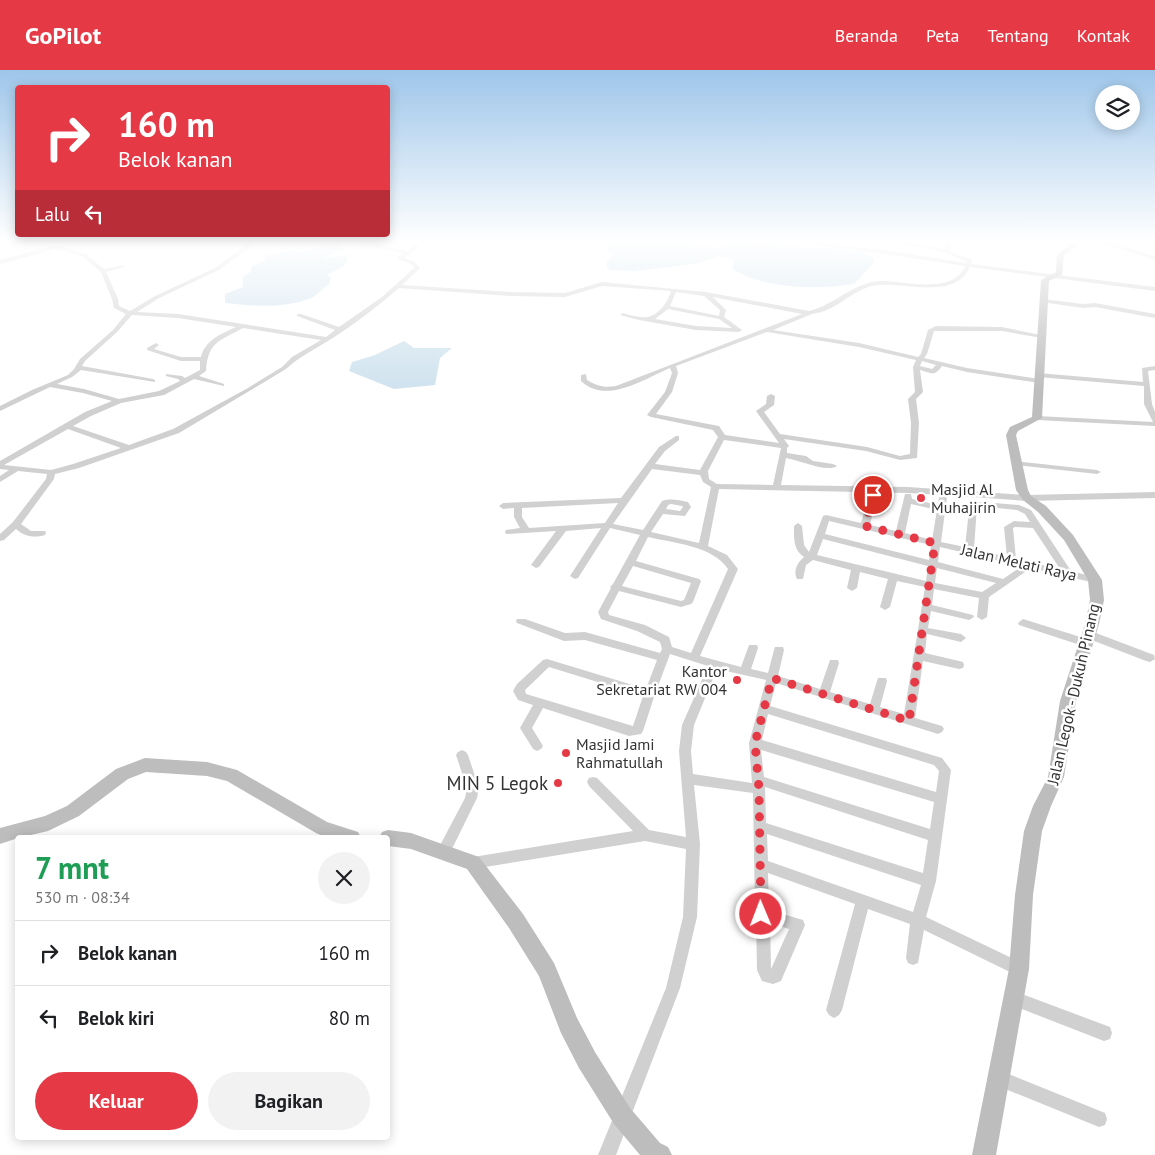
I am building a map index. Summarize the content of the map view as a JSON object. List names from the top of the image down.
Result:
{
  "streets": {
    "street": ["Jalan Melati Raya", "Jalan Legok - Dukuh Pinang"]
  },
  "crossings": [
    ["Jalan Melati Raya", "Jalan Legok - Dukuh Pinang"]
  ],
  "places": [
    "Masjid Al Muhajirin",
    "Kantor Sekretariat RW 004",
    "Masjid Jami Rahmatullah",
    "MIN 5 Legok"
  ],
  "page": {
    "header": "GoPilot",
    "nav": [
      "Beranda",
      "Peta",
      "Tentang",
      "Kontak"
    ],
    "turn": ["160 m", "Belok kanan"],
    "then": "Lalu",
    "heading": ["7 mnt", "530 m · 08:34"],
    "list": [
      {
        "name": "Belok kanan",
        "value": "160 m"
      },
      {
        "name": "Belok kiri",
        "value": "80 m"
      }
    ],
    "buttons": ["Keluar", "Bagikan"]
  }
}
